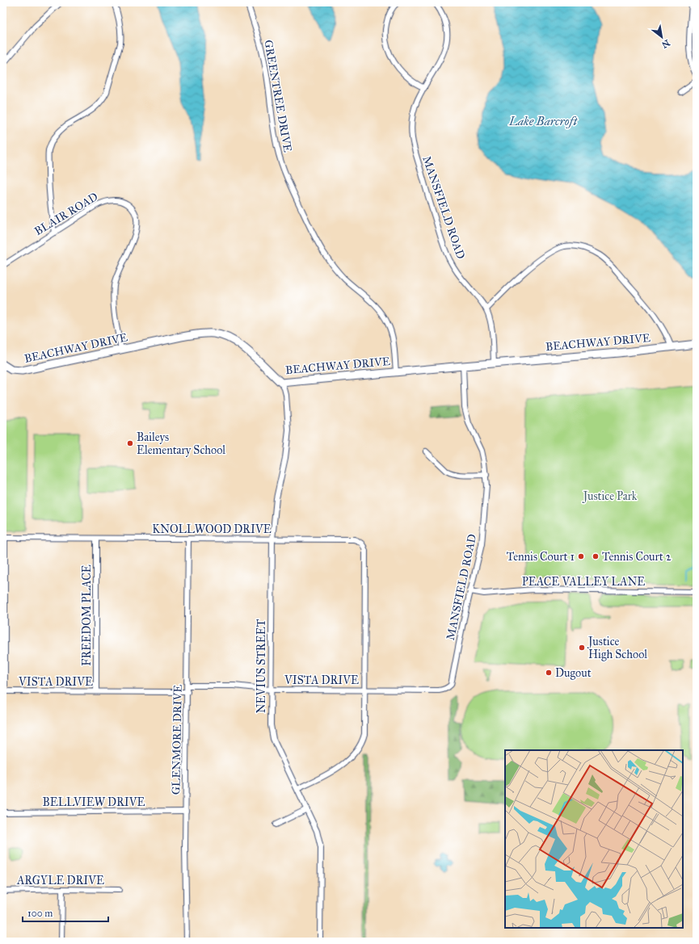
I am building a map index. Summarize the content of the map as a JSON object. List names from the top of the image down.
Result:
{
  "streets": {
    "street": [
      "GREENTREE DRIVE",
      "MANSFIELD ROAD",
      "BLAIR ROAD",
      "BEACHWAY DRIVE",
      "KNOLLWOOD DRIVE",
      "PEACE VALLEY LANE",
      "FREEDOM PLACE",
      "NEVIUS STREET",
      "VISTA DRIVE",
      "GLENMORE DRIVE",
      "BELLVIEW DRIVE",
      "ARGYLE DRIVE"
    ]
  },
  "crossings": [
    ["GREENTREE DRIVE", "BEACHWAY DRIVE"],
    ["MANSFIELD ROAD", "BEACHWAY DRIVE"],
    ["MANSFIELD ROAD", "PEACE VALLEY LANE"],
    ["MANSFIELD ROAD", "VISTA DRIVE"],
    ["BLAIR ROAD", "BEACHWAY DRIVE"],
    ["BEACHWAY DRIVE", "NEVIUS STREET"],
    ["KNOLLWOOD DRIVE", "FREEDOM PLACE"],
    ["KNOLLWOOD DRIVE", "NEVIUS STREET"],
    ["KNOLLWOOD DRIVE", "VISTA DRIVE"],
    ["KNOLLWOOD DRIVE", "GLENMORE DRIVE"],
    ["FREEDOM PLACE", "VISTA DRIVE"],
    ["NEVIUS STREET", "VISTA DRIVE"],
    ["VISTA DRIVE", "GLENMORE DRIVE"],
    ["GLENMORE DRIVE", "BELLVIEW DRIVE"]
  ],
  "water": ["Lake Barcroft"],
  "parks": ["Justice Park"],
  "places": [
    "Baileys Elementary School",
    "Tennis Court 1",
    "Tennis Court 2",
    "Justice High School",
    "Dugout"
  ],
  "scale_bar": "100 m",
  "north": "bottom right"
}
